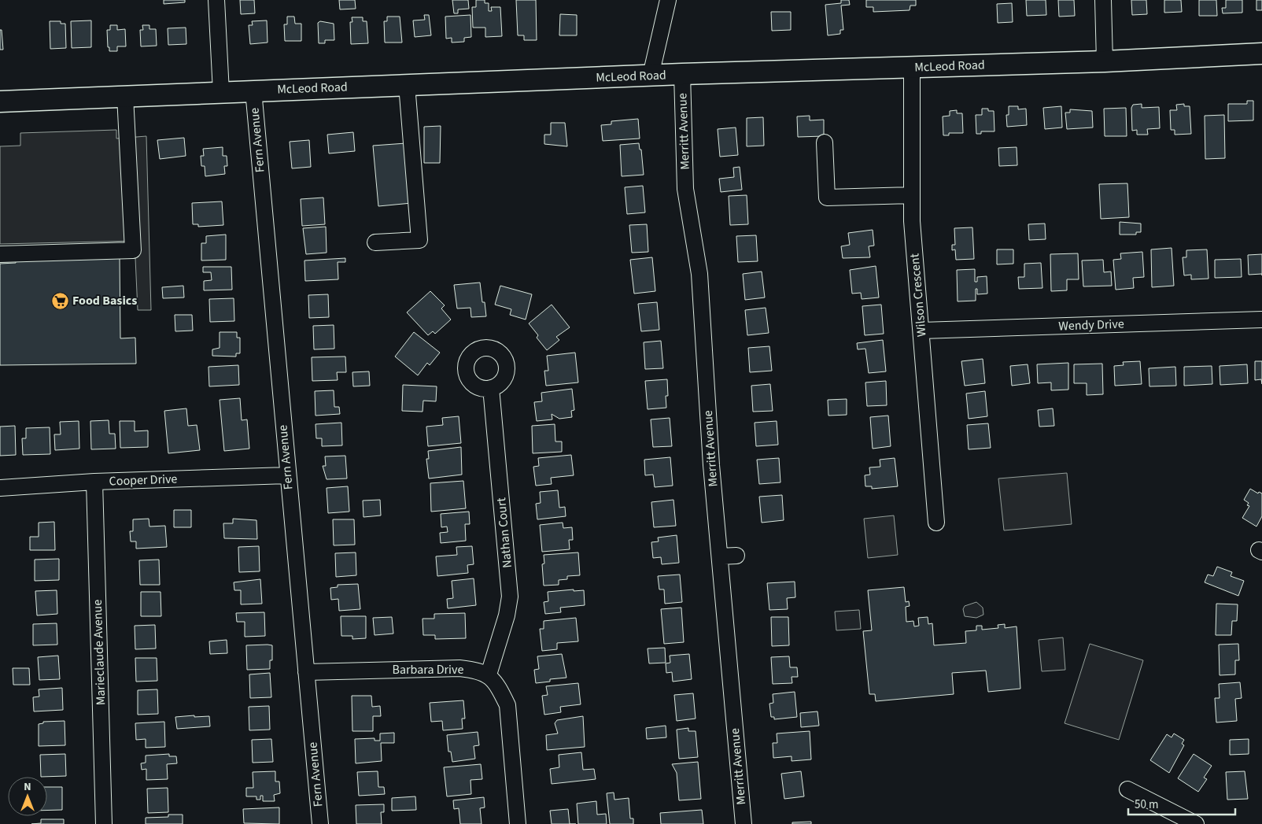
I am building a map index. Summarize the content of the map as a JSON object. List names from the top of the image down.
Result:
{
  "streets": {
    "main road": ["McLeod Road"],
    "street": [
      "Merritt Avenue",
      "Fern Avenue",
      "Wilson Crescent",
      "Wendy Drive",
      "Cooper Drive",
      "Nathan Court",
      "Marieclaude Avenue",
      "Barbara Drive"
    ]
  },
  "crossings": [
    ["McLeod Road", "Merritt Avenue"],
    ["McLeod Road", "Fern Avenue"],
    ["McLeod Road", "Wilson Crescent"],
    ["Fern Avenue", "Cooper Drive"],
    ["Fern Avenue", "Barbara Drive"],
    ["Wilson Crescent", "Wendy Drive"],
    ["Cooper Drive", "Marieclaude Avenue"],
    ["Nathan Court", "Barbara Drive"]
  ],
  "places": {
    "supermarket": ["Food Basics"]
  },
  "scale_bar": "50 m",
  "north": "top"
}
